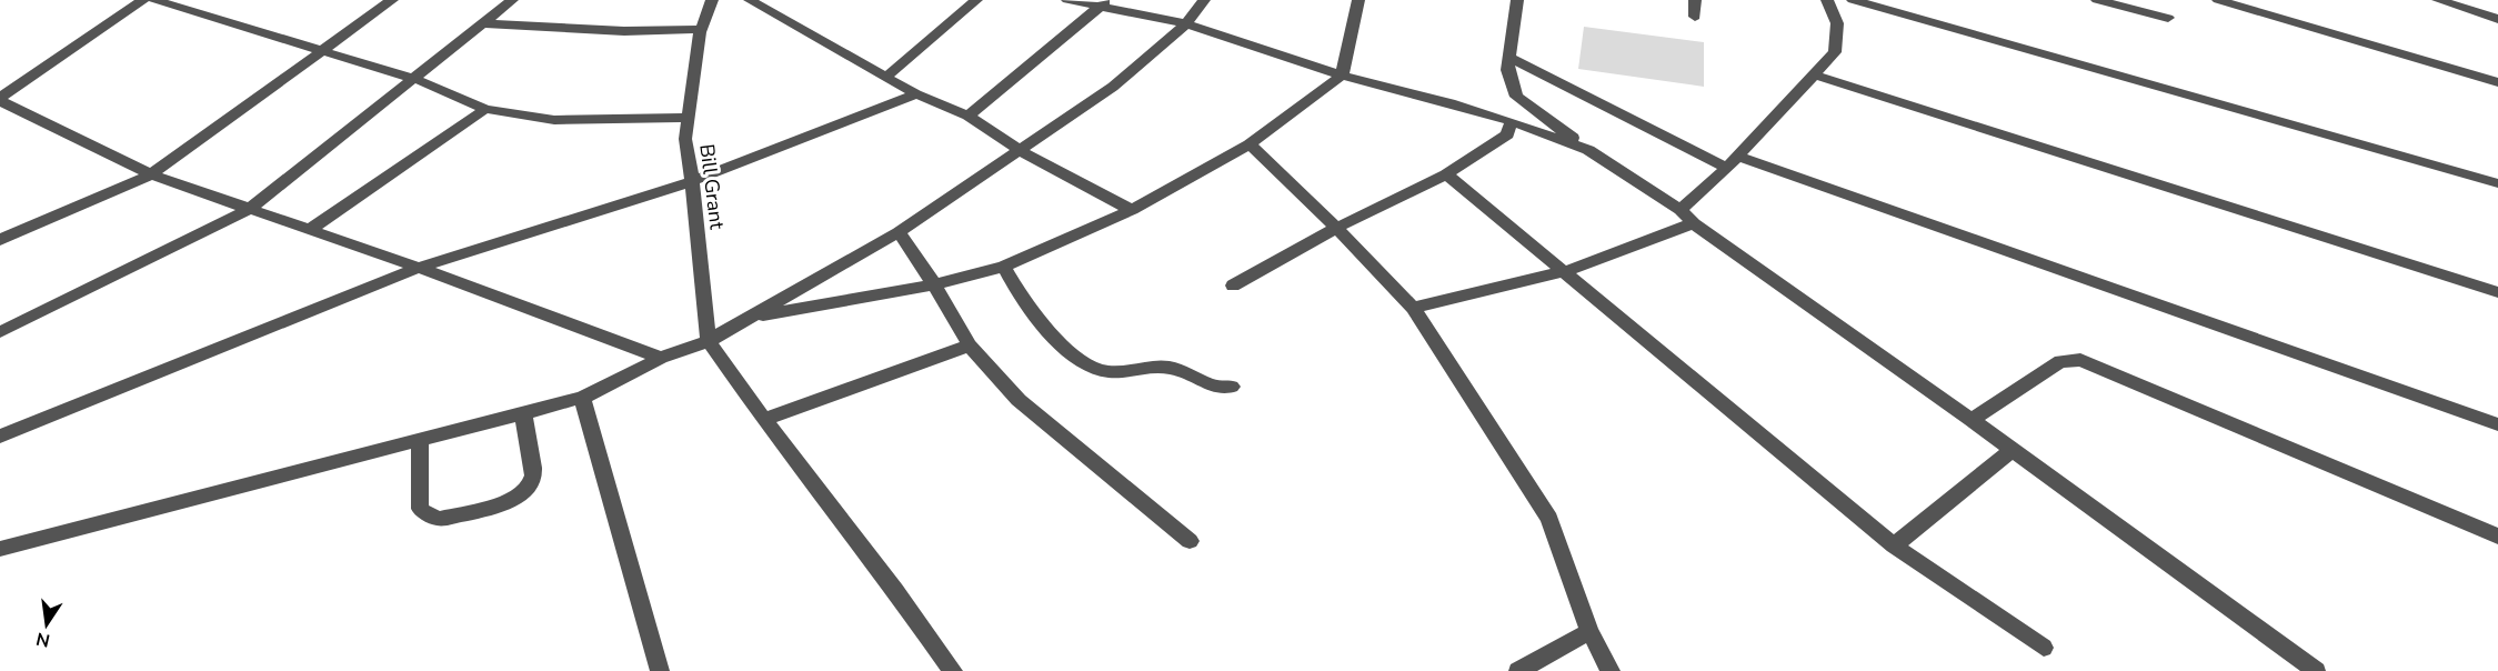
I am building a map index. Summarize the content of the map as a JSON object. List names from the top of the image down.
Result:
{
  "streets": {
    "street": ["Bill Grant"]
  },
  "north": "bottom"
}
